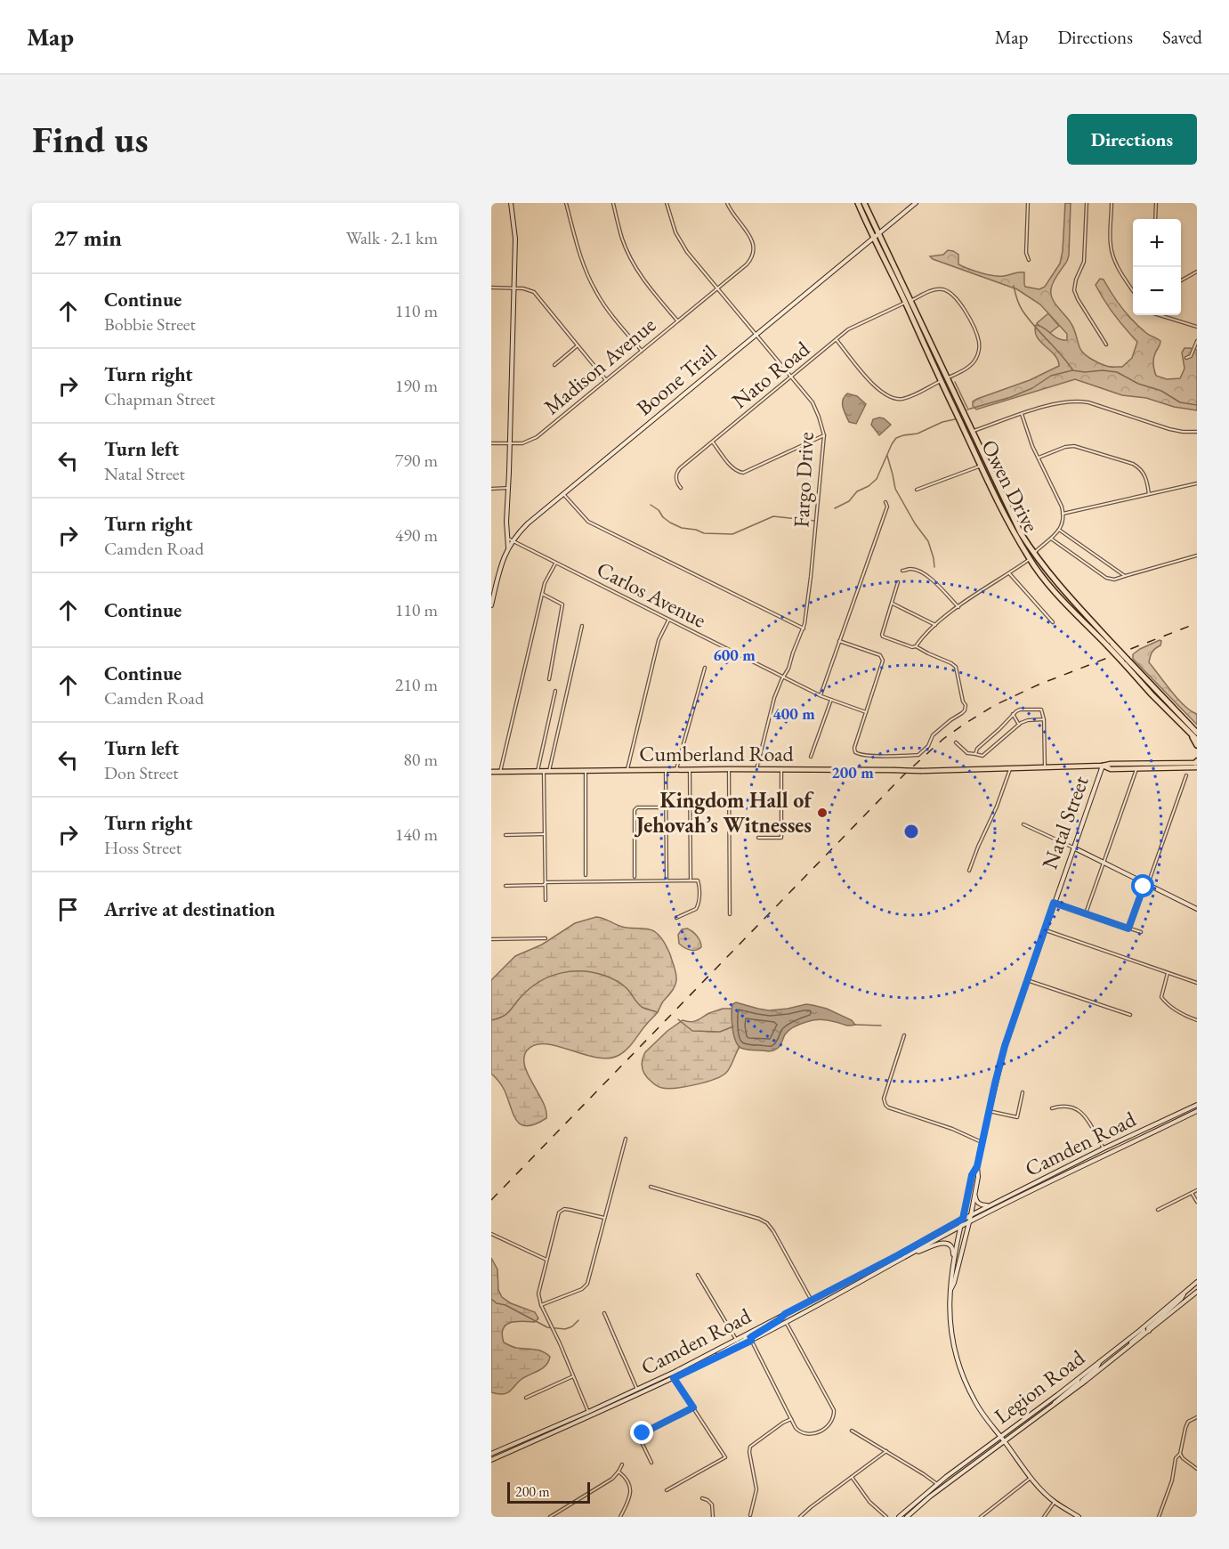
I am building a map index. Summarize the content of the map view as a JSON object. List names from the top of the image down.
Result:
{
  "streets": {
    "highway": ["Owen Drive"],
    "main road": [
      "Boone Trail",
      "Cumberland Road",
      "Natal Street",
      "Camden Road",
      "Legion Road"
    ],
    "street": [
      "Madison Avenue",
      "Nato Road",
      "Fargo Drive",
      "Carlos Avenue"
    ]
  },
  "crossings": [
    ["Madison Avenue", "Fargo Drive"],
    ["Nato Road", "Fargo Drive"],
    ["Nato Road", "Owen Drive"],
    ["Boone Trail", "Fargo Drive"],
    ["Boone Trail", "Owen Drive"],
    ["Boone Trail", "Carlos Avenue"],
    ["Fargo Drive", "Carlos Avenue"],
    ["Fargo Drive", "Cumberland Road"],
    ["Cumberland Road", "Natal Street"],
    ["Natal Street", "Camden Road"]
  ],
  "places": ["Kingdom Hall of Jehovah’s Witnesses"],
  "scale_bar": "200 m",
  "page": {
    "header": "Map",
    "nav": ["Map", "Directions", "Saved"],
    "buttons": "Directions",
    "title": "Find us",
    "heading": ["27 min", "Walk · 2.1 km"],
    "map_buttons": ["+", "−"],
    "list": [
      ["Continue", "Bobbie Street", "110 m"],
      ["Turn right", "Chapman Street", "190 m"],
      ["Turn left", "Natal Street", "790 m"],
      ["Turn right", "Camden Road", "490 m"],
      ["Continue", "110 m"],
      ["Continue", "Camden Road", "210 m"],
      ["Turn left", "Don Street", "80 m"],
      ["Turn right", "Hoss Street", "140 m"],
      "Arrive at destination"
    ],
    "scale": "200 m"
  },
  "rings": ["600 m", "400 m", "200 m"]
}
